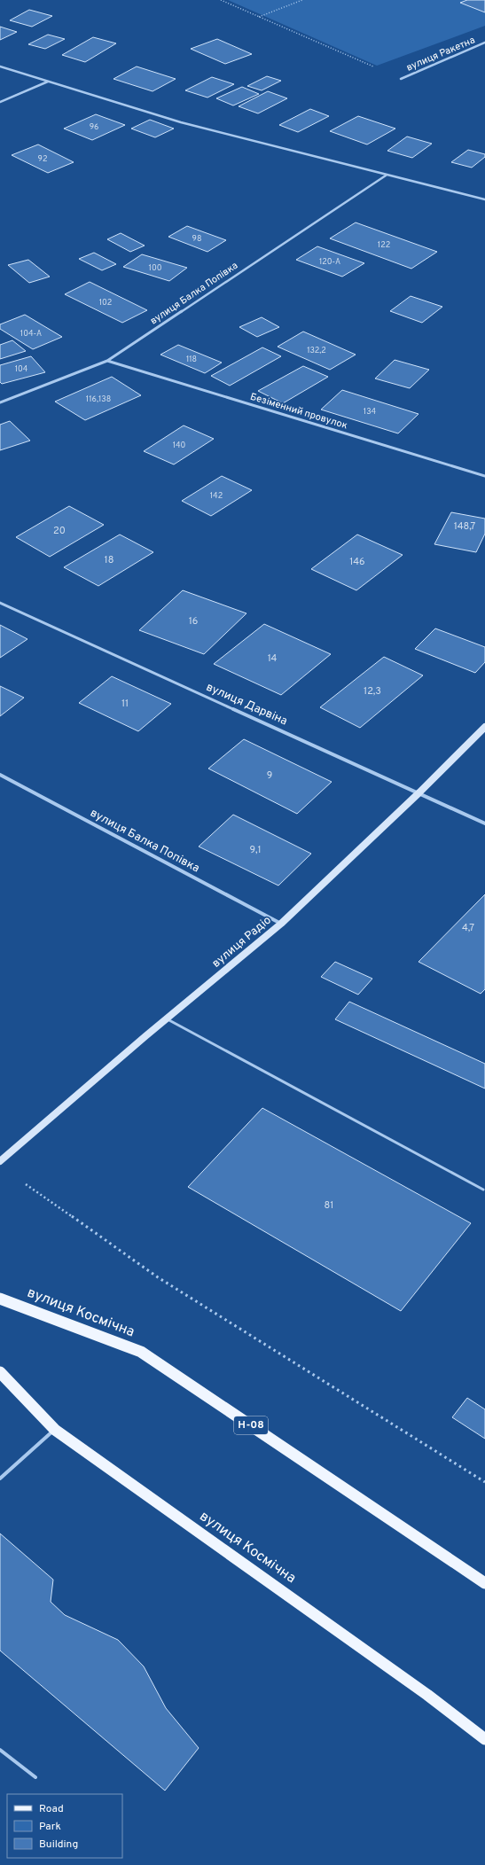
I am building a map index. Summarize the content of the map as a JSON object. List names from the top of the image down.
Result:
{
  "streets": {
    "main road": ["вулиця Космічна", "Н-08"],
    "street": [
      "вулиця Ракетна",
      "вулиця Балка Попівка",
      "Безіменний провулок",
      "вулиця Дарвіна",
      "вулиця Радіо"
    ]
  },
  "crossings": [
    ["вулиця Балка Попівка", "Безіменний провулок"],
    ["вулиця Балка Попівка", "вулиця Радіо"],
    ["вулиця Дарвіна", "вулиця Радіо"]
  ],
  "house_numbers": [
    "96",
    "92",
    "98",
    "122",
    "120-А",
    "100",
    "102",
    "104-А",
    "132,2",
    "118",
    "104",
    "116,138",
    "134",
    "140",
    "142",
    "148,7",
    "20",
    "18",
    "146",
    "16",
    "14",
    "12,3",
    "11",
    "9",
    "9,1",
    "4,7",
    "81"
  ],
  "legend": ["Road", "Park", "Building"]
}
